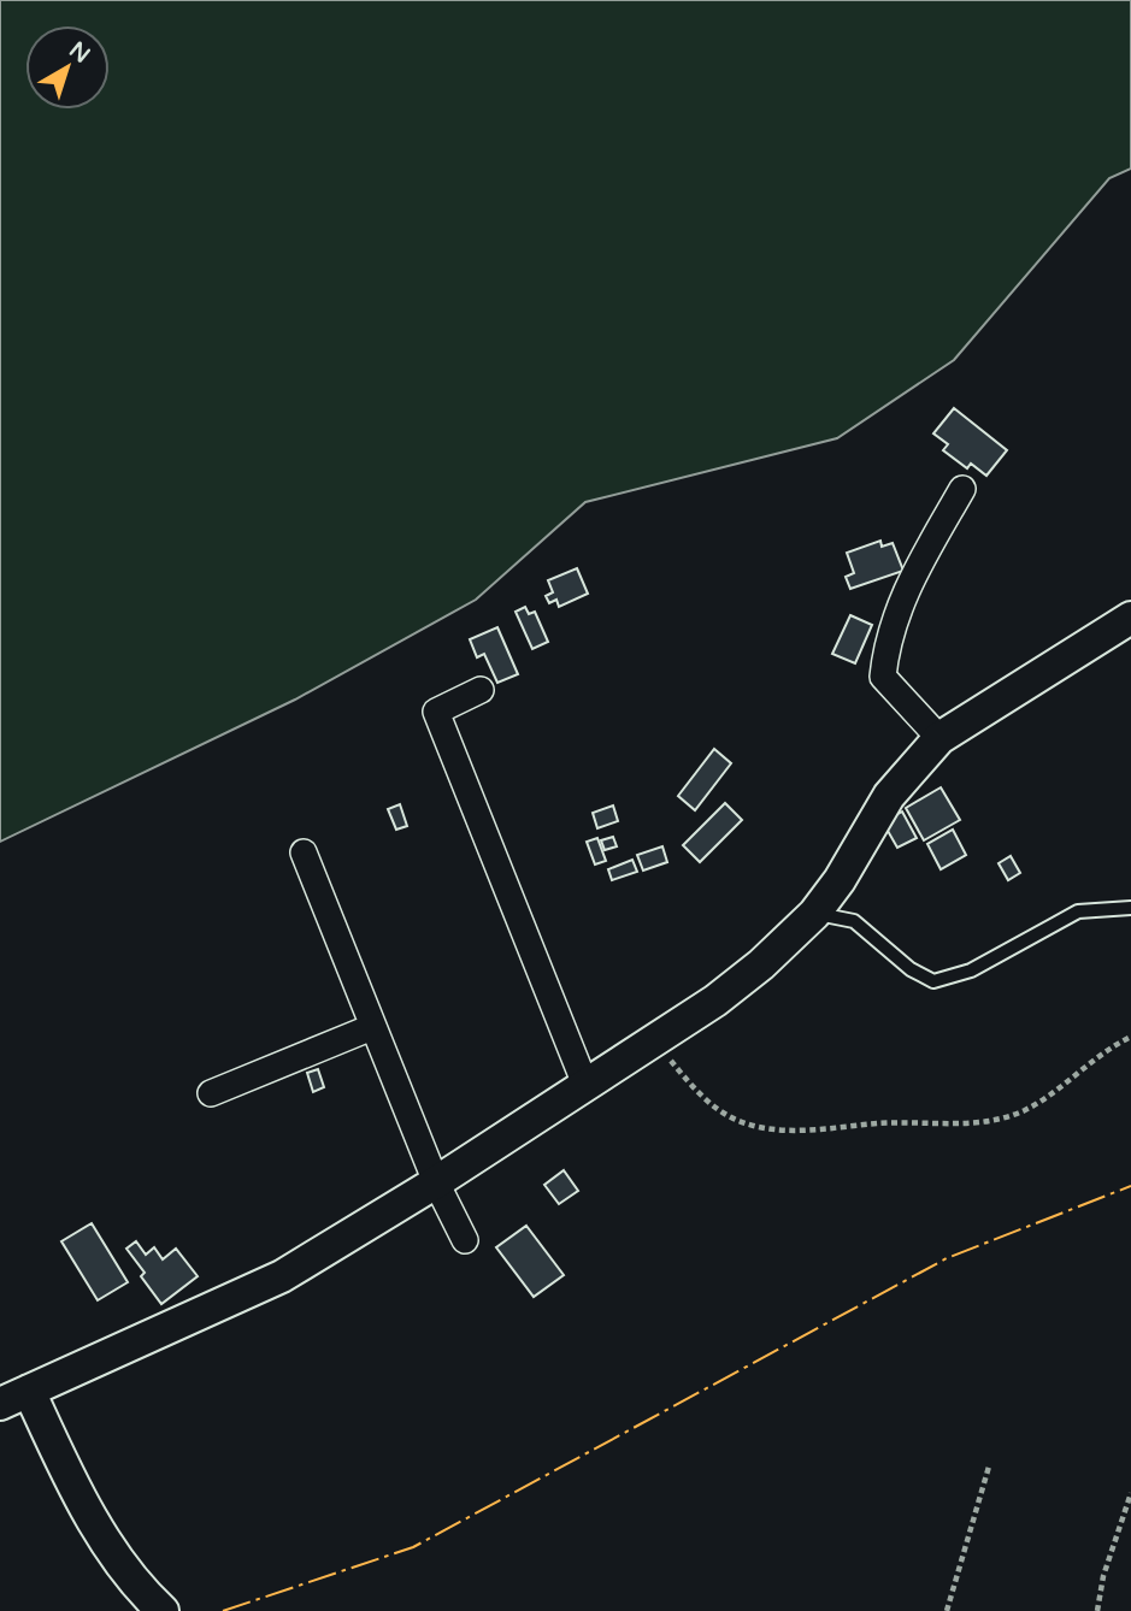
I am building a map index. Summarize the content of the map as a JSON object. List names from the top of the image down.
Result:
{
  "north": "top right"
}
